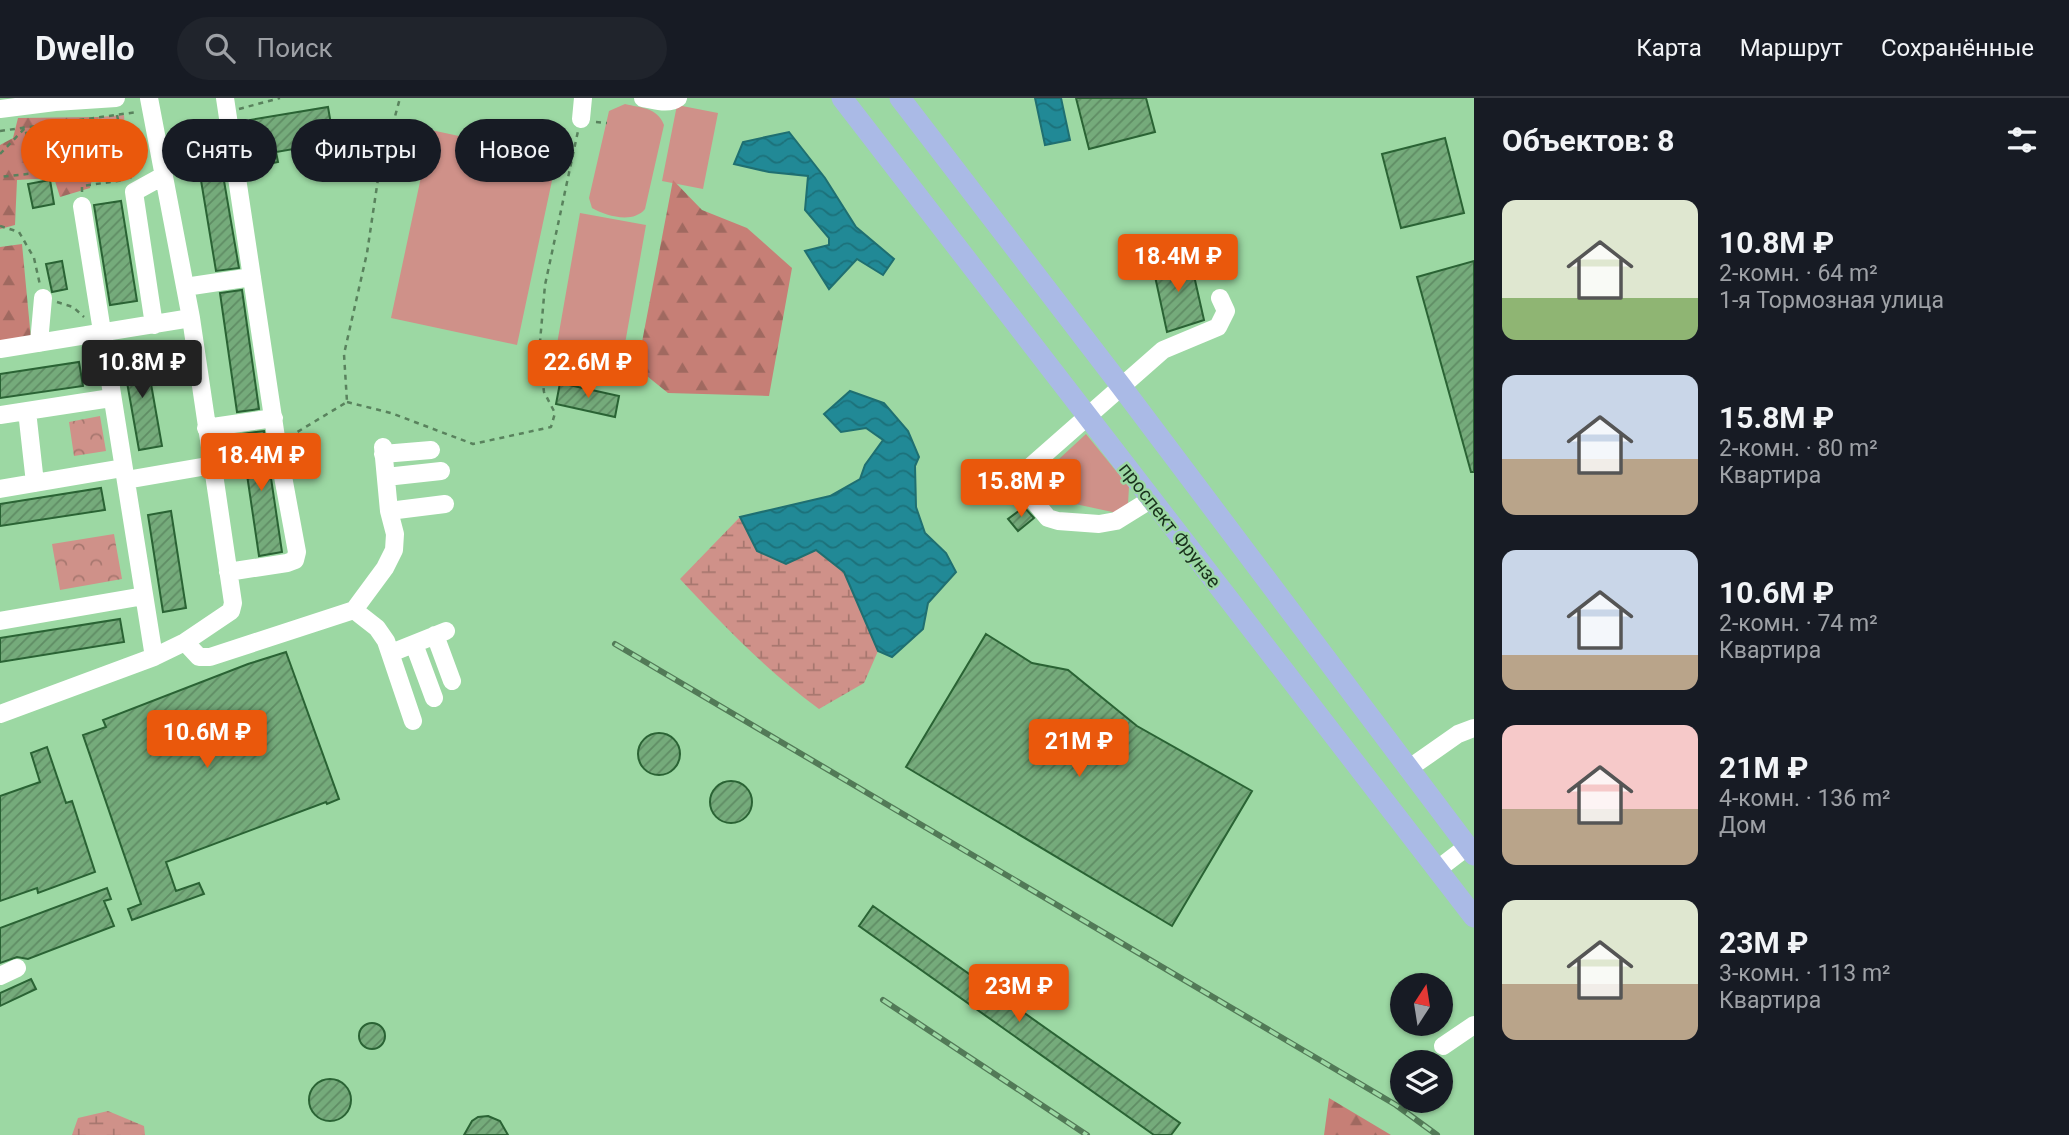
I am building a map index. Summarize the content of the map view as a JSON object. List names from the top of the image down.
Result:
{
  "streets": {
    "main road": ["проспект Фрунзе"]
  },
  "north": "top",
  "page": {
    "header": "Dwello",
    "search": "Поиск",
    "nav": ["Карта", "Маршрут", "Сохранённые"],
    "heading": "Объектов: 8",
    "chip": [
      "Купить",
      "Снять",
      "Фильтры",
      "Новое"
    ],
    "list": [
      {
        "name": "10.8M ₽",
        "note": "2-комн. · 64 m² · 1-я Тормозная улица"
      },
      {
        "name": "15.8M ₽",
        "note": "2-комн. · 80 m² · Квартира"
      },
      {
        "name": "10.6M ₽",
        "note": "2-комн. · 74 m² · Квартира"
      },
      {
        "name": "21M ₽",
        "note": "4-комн. · 136 m² · Дом"
      },
      {
        "name": "23M ₽",
        "note": "3-комн. · 113 m² · Квартира"
      }
    ],
    "price": [
      "18.4M ₽",
      "10.8M ₽",
      "22.6M ₽",
      "18.4M ₽",
      "15.8M ₽",
      "10.6M ₽",
      "21M ₽",
      "23M ₽"
    ]
  }
}
